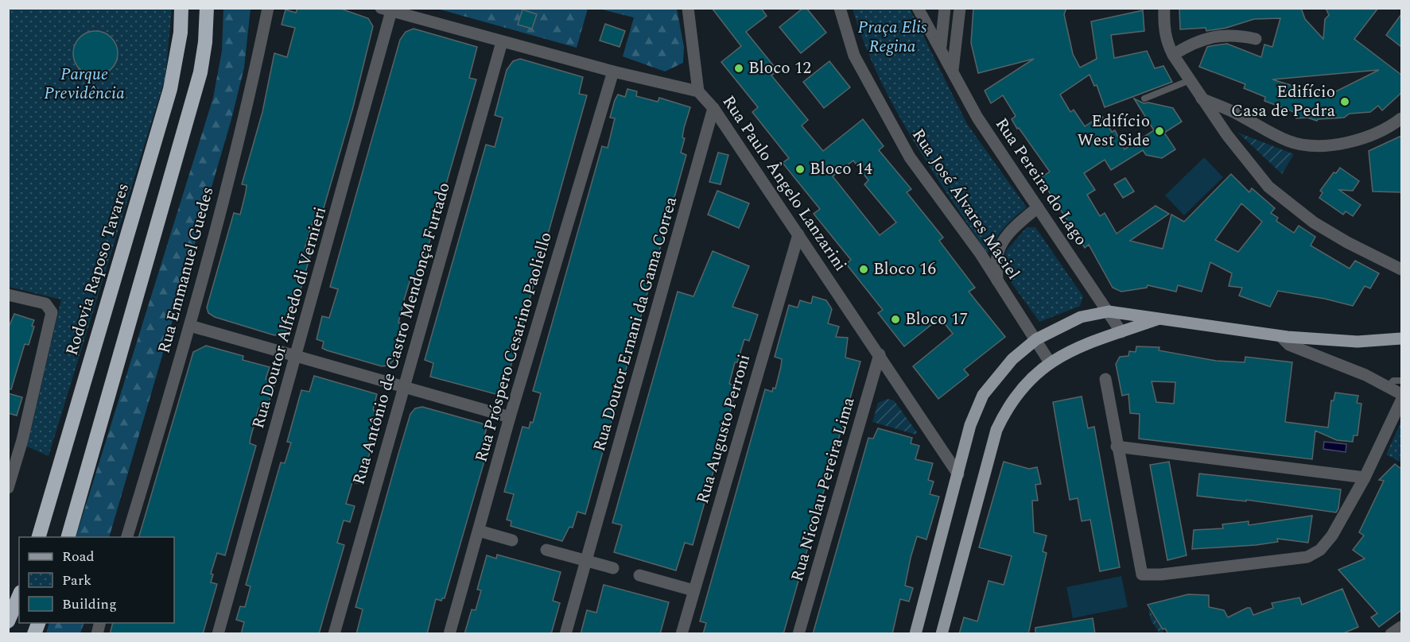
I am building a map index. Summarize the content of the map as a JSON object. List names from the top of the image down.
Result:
{
  "streets": {
    "highway": ["Rodovia Raposo Tavares"],
    "street": [
      "Rua Pereira do Lago",
      "Rua Paulo Ângelo Lanzarini",
      "Rua José Álvares Maciel",
      "Rua Emmanuel Guedes",
      "Rua Doutor Alfredo di Vernieri",
      "Rua Doutor Ernani da Gama Correa",
      "Rua Antônio de Castro Mendonça Furtado",
      "Rua Próspero Cesarino Paoliello",
      "Rua Augusto Perroni",
      "Rua Nicolau Pereira Lima"
    ]
  },
  "crossings": [
    ["Rua Paulo Ângelo Lanzarini", "Rua Doutor Alfredo di Vernieri"],
    ["Rua Paulo Ângelo Lanzarini", "Rua Doutor Ernani da Gama Correa"],
    ["Rua Paulo Ângelo Lanzarini", "Rua Antônio de Castro Mendonça Furtado"],
    ["Rua Paulo Ângelo Lanzarini", "Rua Próspero Cesarino Paoliello"],
    ["Rua Paulo Ângelo Lanzarini", "Rua Augusto Perroni"],
    ["Rua Paulo Ângelo Lanzarini", "Rua Nicolau Pereira Lima"]
  ],
  "parks": ["Praça Elis Regina", "Parque Previdência"],
  "places": [
    "Bloco 12",
    "Edifício Casa de Pedra",
    "Edifício West Side",
    "Bloco 14",
    "Bloco 16",
    "Bloco 17"
  ],
  "legend": ["Road", "Park", "Building"]
}
